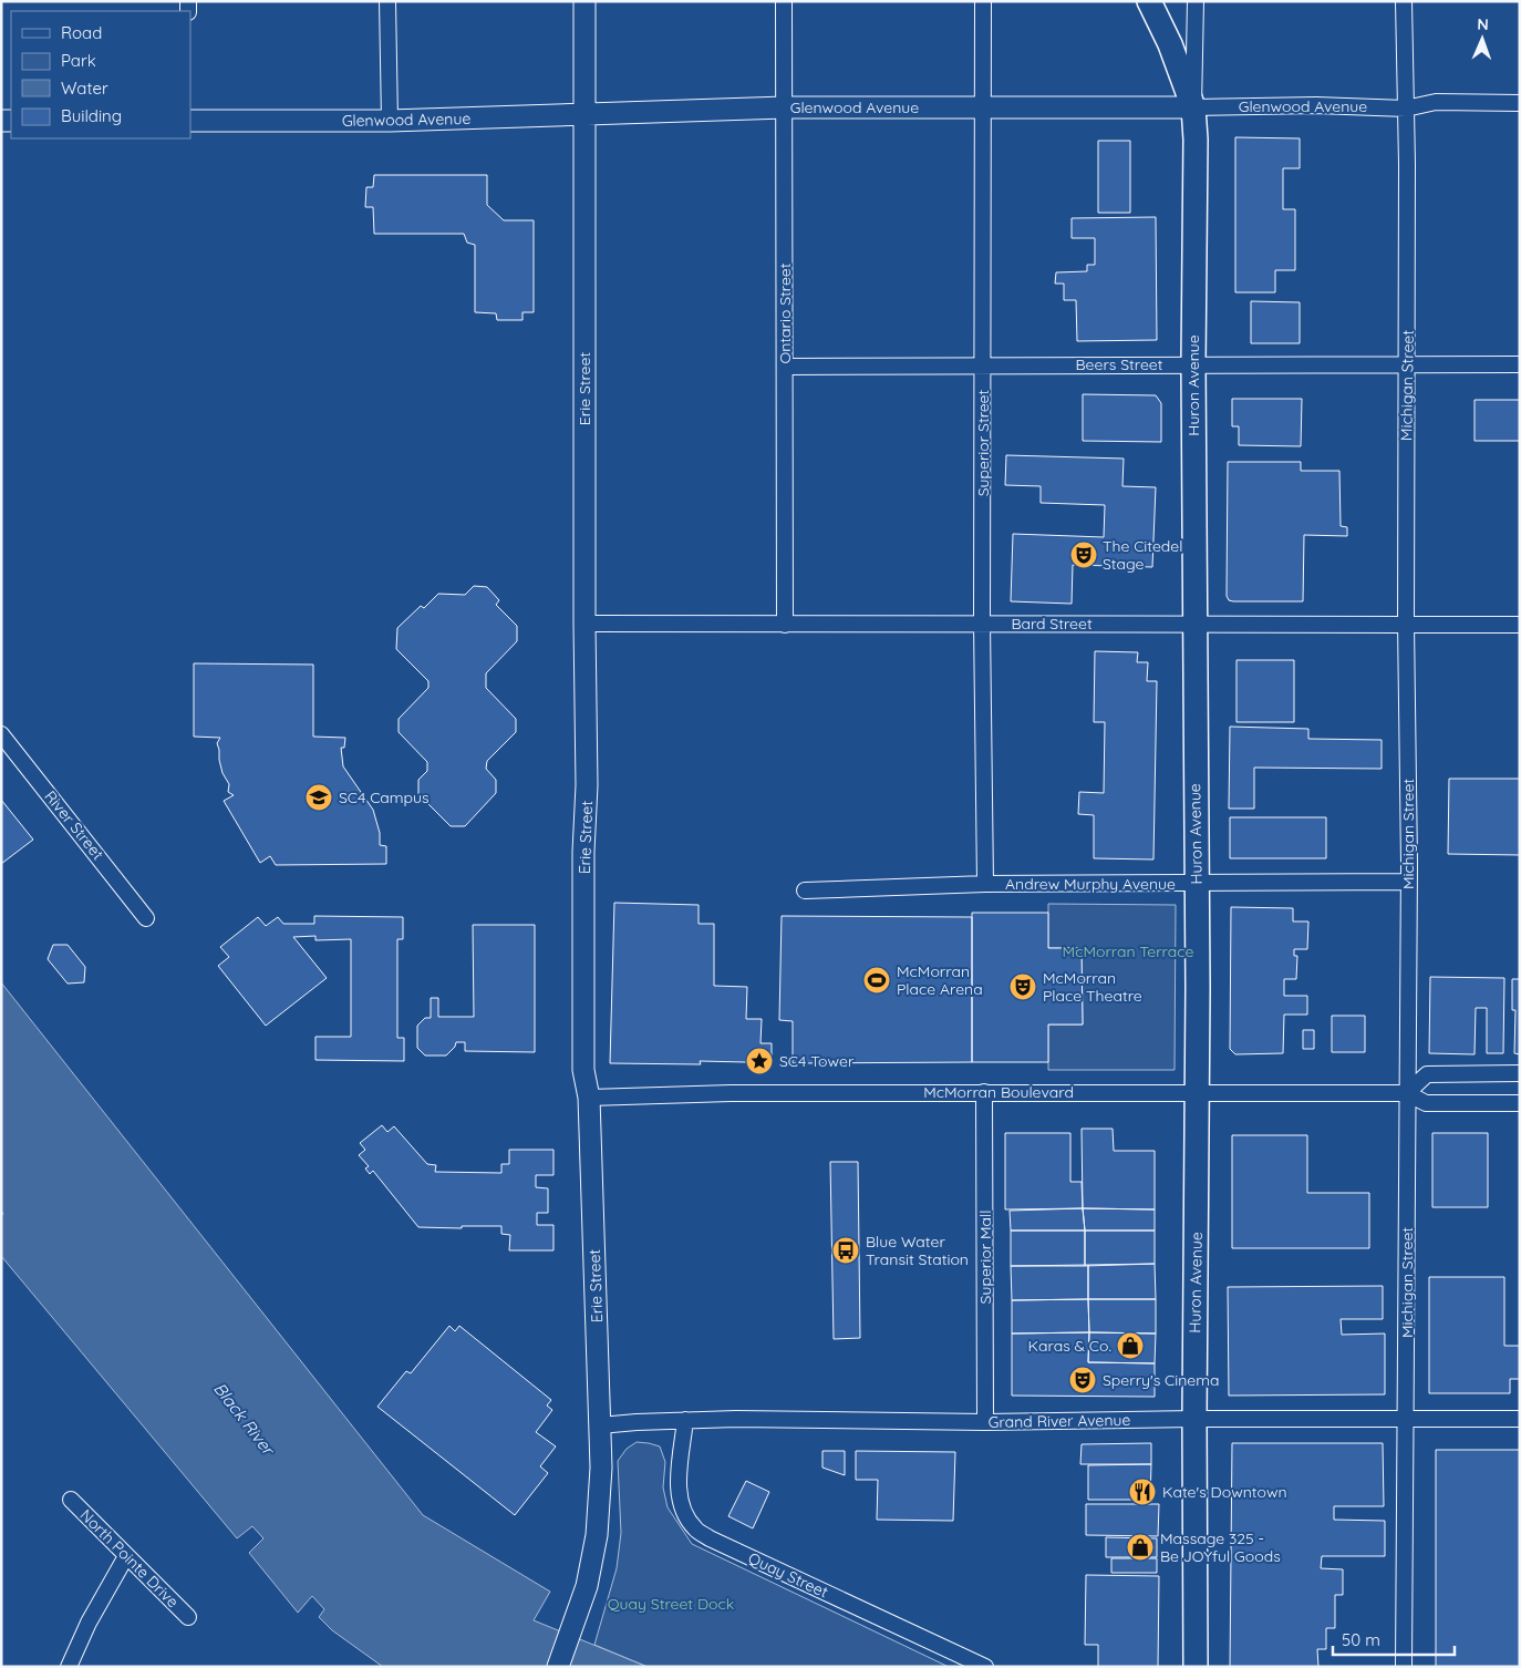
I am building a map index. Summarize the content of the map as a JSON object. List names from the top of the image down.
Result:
{
  "streets": {
    "main road": ["Huron Avenue"],
    "street": [
      "Glenwood Avenue",
      "Ontario Street",
      "Beers Street",
      "Michigan Street",
      "Erie Street",
      "Superior Street",
      "Bard Street",
      "River Street",
      "Andrew Murphy Avenue",
      "McMorran Boulevard",
      "Superior Mall",
      "Grand River Avenue",
      "North Pointe Drive",
      "Quay Street"
    ]
  },
  "crossings": [
    ["Glenwood Avenue", "Ontario Street"],
    ["Glenwood Avenue", "Huron Avenue"],
    ["Glenwood Avenue", "Michigan Street"],
    ["Glenwood Avenue", "Erie Street"],
    ["Glenwood Avenue", "Superior Street"],
    ["Ontario Street", "Beers Street"],
    ["Ontario Street", "Bard Street"],
    ["Beers Street", "Huron Avenue"],
    ["Beers Street", "Michigan Street"],
    ["Beers Street", "Superior Street"],
    ["Huron Avenue", "Bard Street"],
    ["Huron Avenue", "Andrew Murphy Avenue"],
    ["Huron Avenue", "McMorran Boulevard"],
    ["Huron Avenue", "Grand River Avenue"],
    ["Michigan Street", "Bard Street"],
    ["Michigan Street", "Andrew Murphy Avenue"],
    ["Michigan Street", "McMorran Boulevard"],
    ["Michigan Street", "Grand River Avenue"],
    ["Erie Street", "Bard Street"],
    ["Erie Street", "McMorran Boulevard"],
    ["Erie Street", "Grand River Avenue"],
    ["Superior Street", "Bard Street"],
    ["Superior Street", "Andrew Murphy Avenue"],
    ["McMorran Boulevard", "Superior Mall"],
    ["Superior Mall", "Grand River Avenue"],
    ["Grand River Avenue", "Quay Street"]
  ],
  "water": ["Black River"],
  "parks": ["McMorran Terrace", "Quay Street Dock"],
  "places": {
    "theatre": ["The Citedel Stage", "McMorran Place Theatre", "Sperry's Cinema"],
    "school or university": ["SC4 Campus"],
    "sports": ["McMorran Place Arena"],
    "place": ["SC4 Tower"],
    "bus stop": ["Blue Water Transit Station"],
    "shop": ["Karas & Co.", "Massage 325 - Be JOYful Goods"],
    "restaurant": ["Kate's Downtown"]
  },
  "legend": [
    "Road",
    "Park",
    "Water",
    "Building"
  ],
  "scale_bar": "50 m",
  "north": "top"
}
